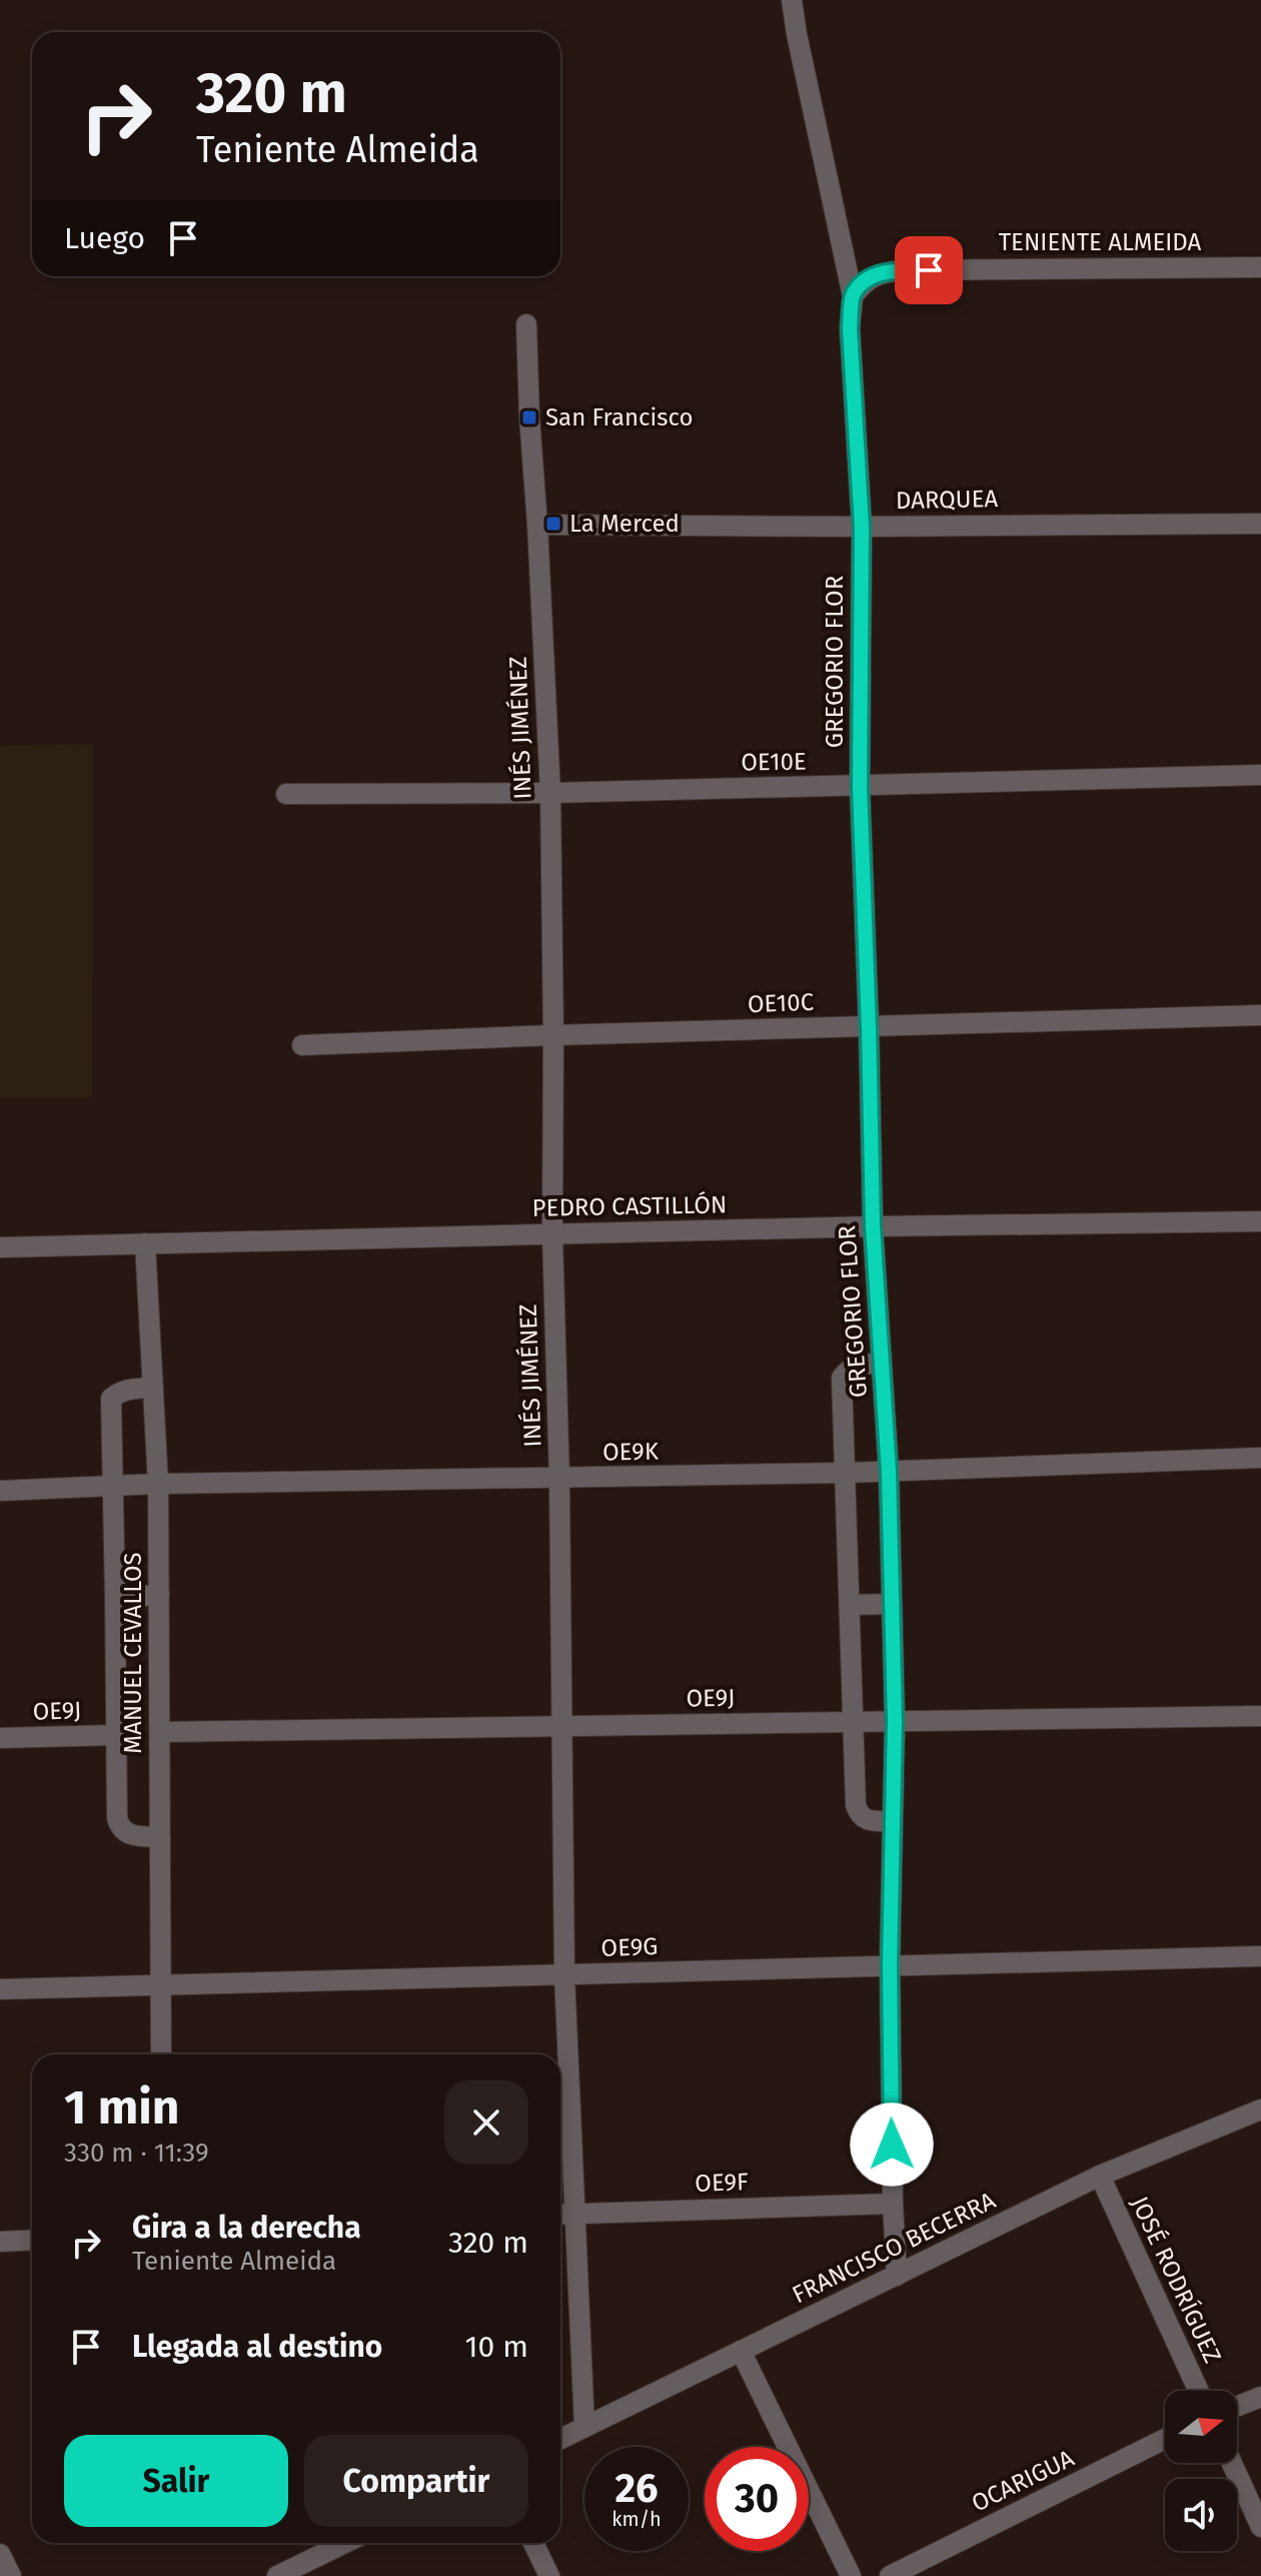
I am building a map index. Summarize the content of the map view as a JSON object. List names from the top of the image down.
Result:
{
  "streets": {
    "street": [
      "TENIENTE ALMEIDA",
      "DARQUEA",
      "GREGORIO FLOR",
      "INÉS JIMÉNEZ",
      "OE10E",
      "OE10C",
      "PEDRO CASTILLÓN",
      "OE9K",
      "MANUEL CEVALLOS",
      "OE9J",
      "OE9G",
      "OE9F",
      "FRANCISCO BECERRA",
      "JOSÉ RODRÍGUEZ",
      "OCARIGUA"
    ]
  },
  "crossings": [
    ["TENIENTE ALMEIDA", "GREGORIO FLOR"],
    ["DARQUEA", "GREGORIO FLOR"],
    ["DARQUEA", "INÉS JIMÉNEZ"],
    ["GREGORIO FLOR", "OE10E"],
    ["GREGORIO FLOR", "OE10C"],
    ["GREGORIO FLOR", "PEDRO CASTILLÓN"],
    ["GREGORIO FLOR", "OE9K"],
    ["GREGORIO FLOR", "OE9J"],
    ["GREGORIO FLOR", "OE9G"],
    ["GREGORIO FLOR", "OE9F"],
    ["GREGORIO FLOR", "FRANCISCO BECERRA"],
    ["INÉS JIMÉNEZ", "OE10E"],
    ["INÉS JIMÉNEZ", "OE10C"],
    ["INÉS JIMÉNEZ", "PEDRO CASTILLÓN"],
    ["INÉS JIMÉNEZ", "OE9K"],
    ["INÉS JIMÉNEZ", "OE9J"],
    ["INÉS JIMÉNEZ", "OE9G"],
    ["INÉS JIMÉNEZ", "OE9F"],
    ["INÉS JIMÉNEZ", "FRANCISCO BECERRA"],
    ["PEDRO CASTILLÓN", "MANUEL CEVALLOS"],
    ["OE9K", "MANUEL CEVALLOS"],
    ["MANUEL CEVALLOS", "OE9J"],
    ["MANUEL CEVALLOS", "OE9G"],
    ["FRANCISCO BECERRA", "JOSÉ RODRÍGUEZ"]
  ],
  "places": {
    "transit": ["San Francisco", "La Merced"]
  },
  "north": "right",
  "page": {
    "turn": ["320 m", "Teniente Almeida"],
    "then": "Luego",
    "heading": ["1 min", "330 m · 11:39"],
    "list": [
      {
        "name": "Gira a la derecha",
        "note": "Teniente Almeida",
        "value": "320 m"
      },
      {
        "name": "Llegada al destino",
        "value": "10 m"
      }
    ],
    "buttons": ["Salir", "Compartir"],
    "speed": "26 km/h",
    "limit": "30"
  }
}
